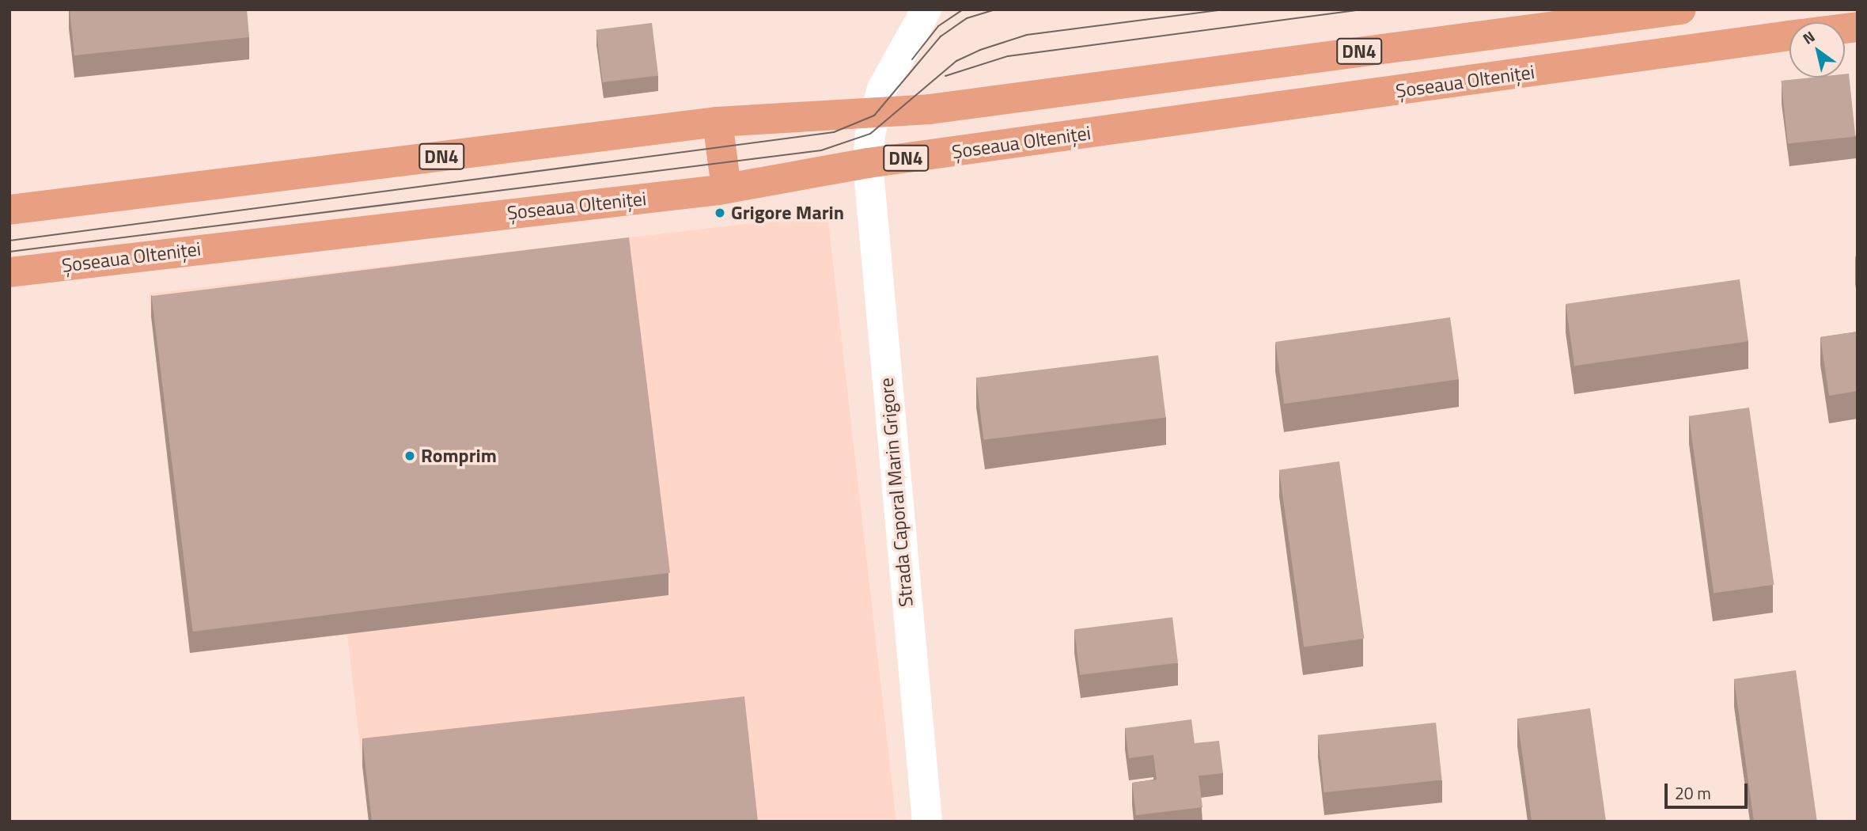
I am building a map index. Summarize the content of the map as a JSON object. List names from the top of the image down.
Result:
{
  "streets": {
    "main road": ["DN4", "Șoseaua Olteniței"],
    "street": ["Strada Caporal Marin Grigore"]
  },
  "crossings": [
    ["DN4", "Strada Caporal Marin Grigore"],
    ["Șoseaua Olteniței", "Strada Caporal Marin Grigore"]
  ],
  "places": ["Grigore Marin", "Romprim"],
  "scale_bar": "20 m",
  "north": "top left"
}
